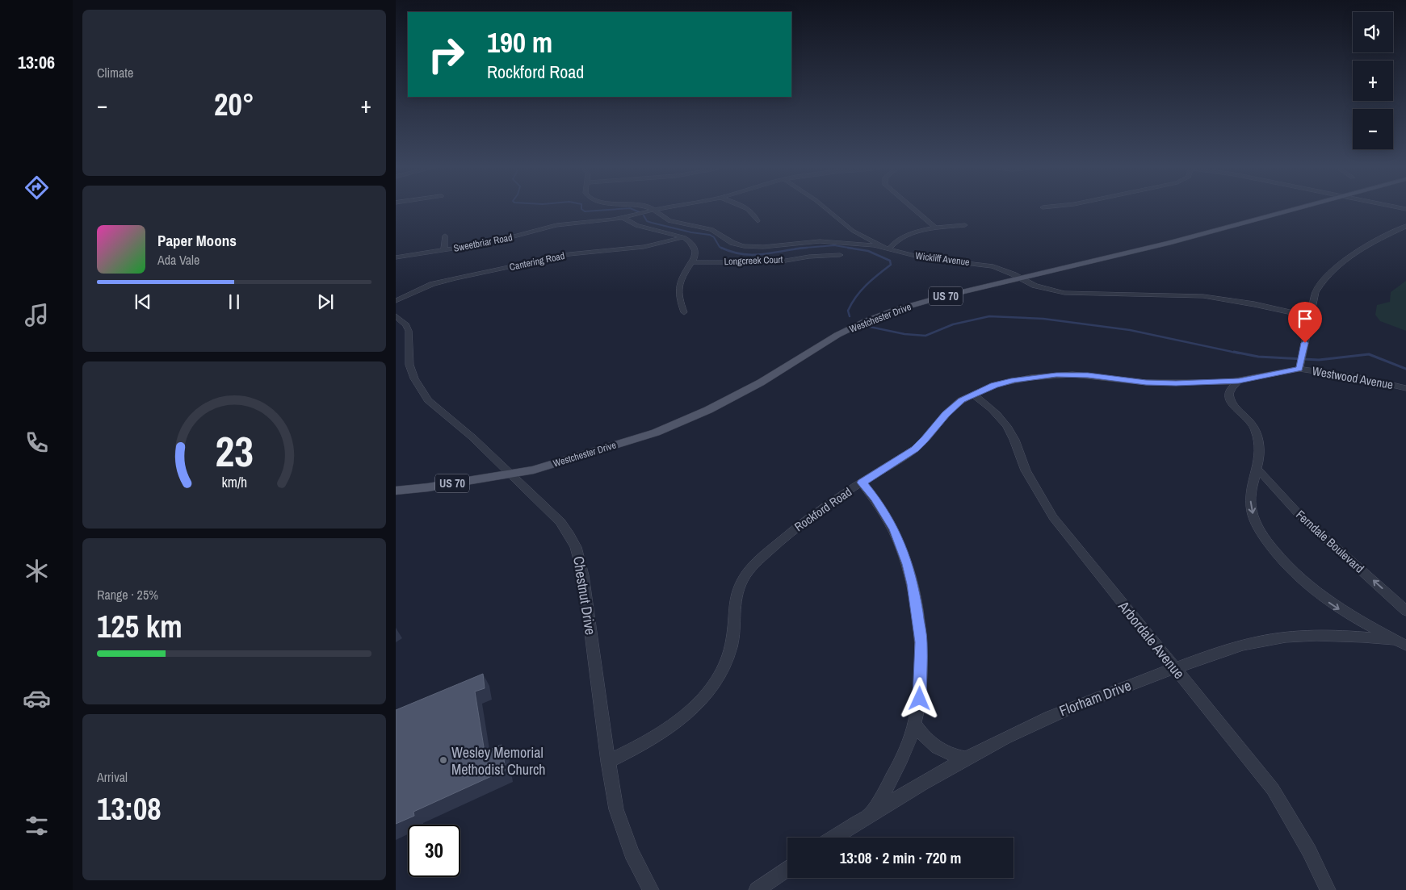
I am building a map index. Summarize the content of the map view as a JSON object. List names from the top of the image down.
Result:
{
  "streets": {
    "main road": ["US 70", "Westchester Drive"],
    "street": [
      "Sweetbriar Road",
      "Wickliff Avenue",
      "Longcreek Court",
      "Cantering Road",
      "Westwood Avenue",
      "Rockford Road",
      "Ferndale Boulevard",
      "Chestnut Drive",
      "Arbordale Avenue",
      "Florham Drive"
    ]
  },
  "crossings": [
    ["Sweetbriar Road", "Wickliff Avenue"],
    ["Wickliff Avenue", "Westchester Drive"],
    ["Westchester Drive", "Chestnut Drive"],
    ["Westwood Avenue", "Rockford Road"],
    ["Rockford Road", "Chestnut Drive"],
    ["Rockford Road", "Arbordale Avenue"],
    ["Arbordale Avenue", "Florham Drive"]
  ],
  "places": ["Wesley Memorial Methodist Church"],
  "page": {
    "tabs": "13:06",
    "tile": [
      "Climate",
      ["Range · 25%", "125 km"],
      ["Arrival", "13:08"]
    ],
    "map_buttons": ["+", "−"],
    "turn": ["190 m", "Rockford Road"],
    "heat": ["−", "20°", "+"],
    "song": ["Paper Moons", "Ada Vale"],
    "limit": "30",
    "trip": "13:08 · 2 min · 720 m",
    "gauge": ["23", "km/h"]
  }
}
